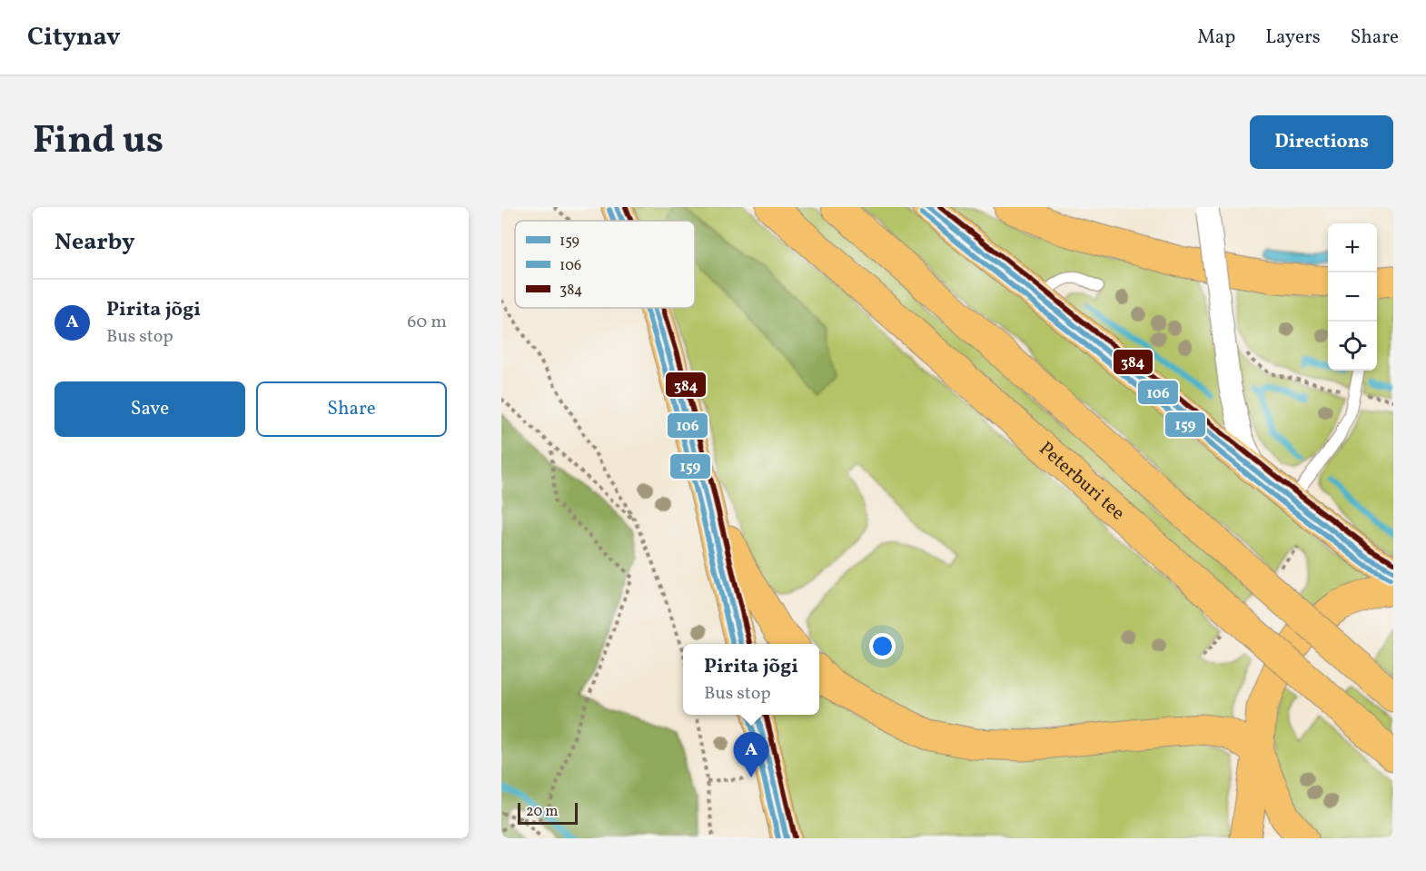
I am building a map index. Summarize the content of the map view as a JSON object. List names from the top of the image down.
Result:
{
  "streets": {
    "main road": ["Peterburi tee"]
  },
  "lines": ["transit line 106", "transit line 384", "transit line 159"],
  "legend": ["159", "106", "384"],
  "scale_bar": "20 m",
  "page": {
    "header": "Citynav",
    "nav": ["Map", "Layers", "Share"],
    "title": "Find us",
    "buttons": [
      "Directions",
      ["Save", "Share"]
    ],
    "heading": "Nearby",
    "map_buttons": ["+", "−"],
    "list": [
      {
        "mark": "A",
        "name": "Pirita jõgi",
        "note": "Bus stop",
        "value": "60 m"
      }
    ],
    "popup": ["Pirita jõgi", "Bus stop"],
    "pins": "A",
    "scale": "20 m"
  }
}
